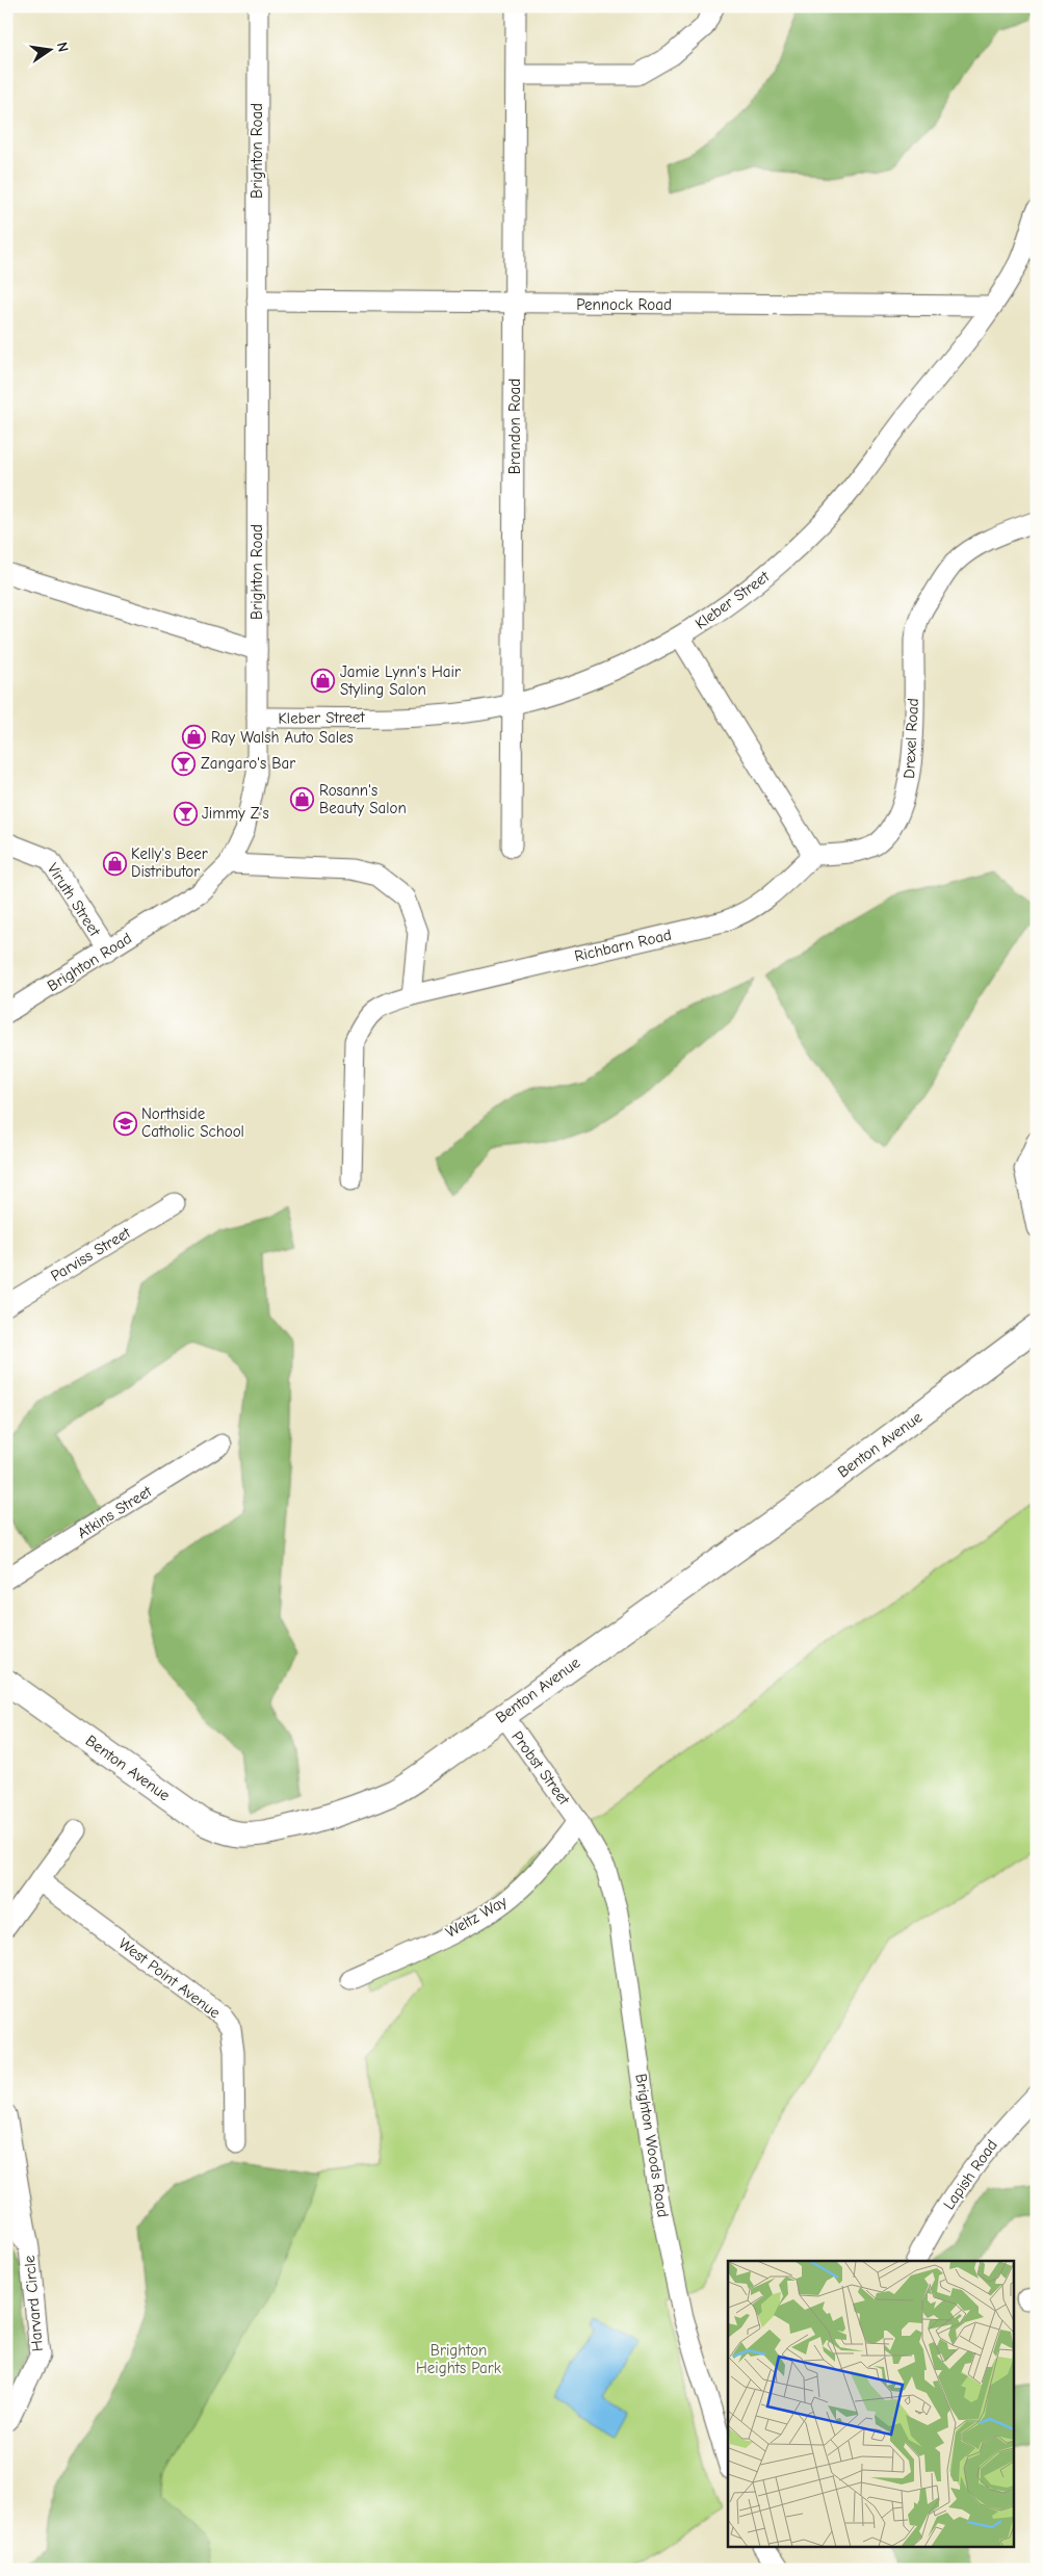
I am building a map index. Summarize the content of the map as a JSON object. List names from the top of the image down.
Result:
{
  "streets": {
    "main road": ["Benton Avenue"],
    "street": [
      "Brighton Road",
      "Pennock Road",
      "Brandon Road",
      "Kleber Street",
      "Drexel Road",
      "Viruth Street",
      "Richbarn Road",
      "Parviss Street",
      "Atkins Street",
      "Probst Street",
      "Weltz Way",
      "West Point Avenue",
      "Brighton Woods Road",
      "Lapish Road",
      "Harvard Circle"
    ]
  },
  "crossings": [
    ["Brighton Road", "Pennock Road"],
    ["Brighton Road", "Kleber Street"],
    ["Brighton Road", "Viruth Street"],
    ["Pennock Road", "Brandon Road"],
    ["Pennock Road", "Kleber Street"],
    ["Brandon Road", "Kleber Street"],
    ["Drexel Road", "Richbarn Road"],
    ["Benton Avenue", "Probst Street"],
    ["Probst Street", "Weltz Way"],
    ["Probst Street", "Brighton Woods Road"],
    ["Weltz Way", "Brighton Woods Road"]
  ],
  "parks": ["Brighton Heights Park"],
  "places": {
    "shop": [
      "Jamie Lynn's Hair Styling Salon",
      "Ray Walsh Auto Sales",
      "Rosann's Beauty Salon",
      "Kelly's Beer Distributor"
    ],
    "bar": ["Zangaro's Bar", "Jimmy Z's"],
    "school or university": ["Northside Catholic School"]
  },
  "north": "right"
}
